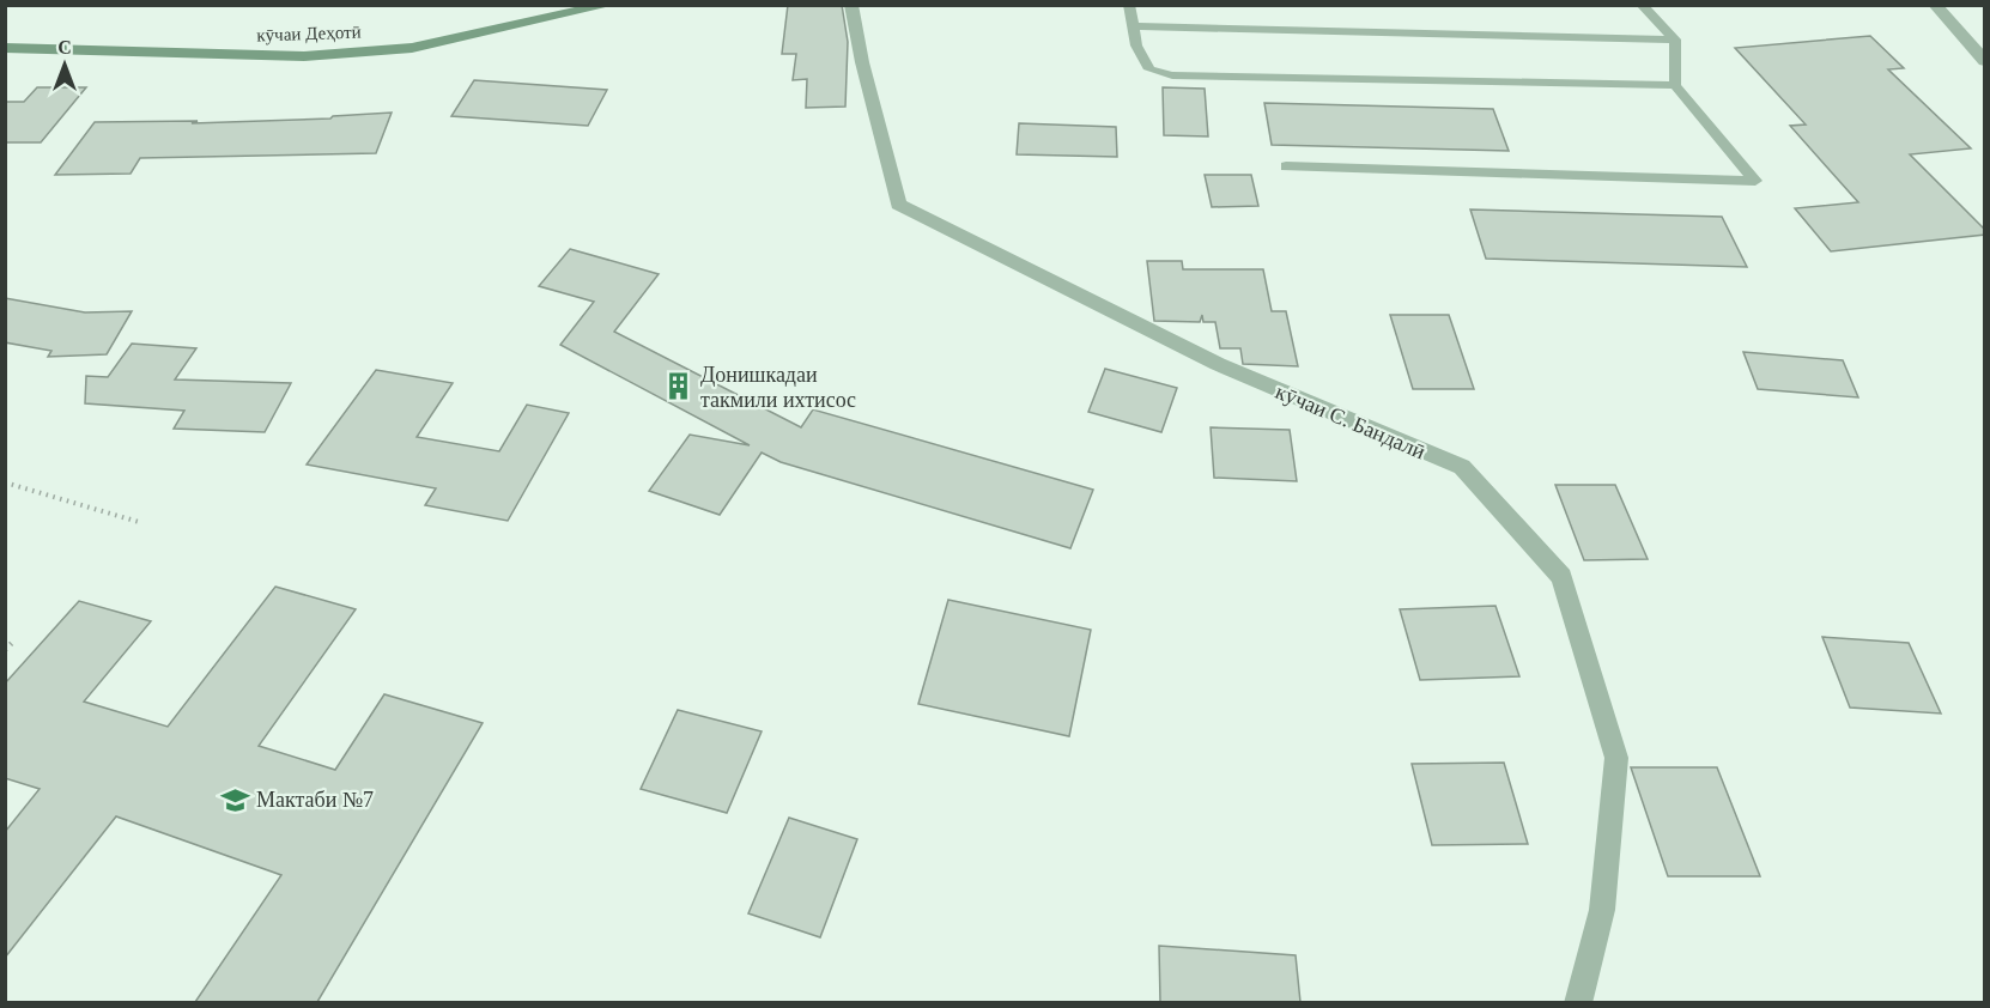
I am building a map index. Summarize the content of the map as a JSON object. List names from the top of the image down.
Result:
{
  "streets": {
    "main road": ["кӯчаи Деҳотӣ"],
    "street": ["кӯчаи С. Бандалӣ"]
  },
  "places": {
    "building": ["Донишкадаи такмили ихтисос"],
    "school or university": ["Мактаби №7"]
  },
  "north": "top"
}
